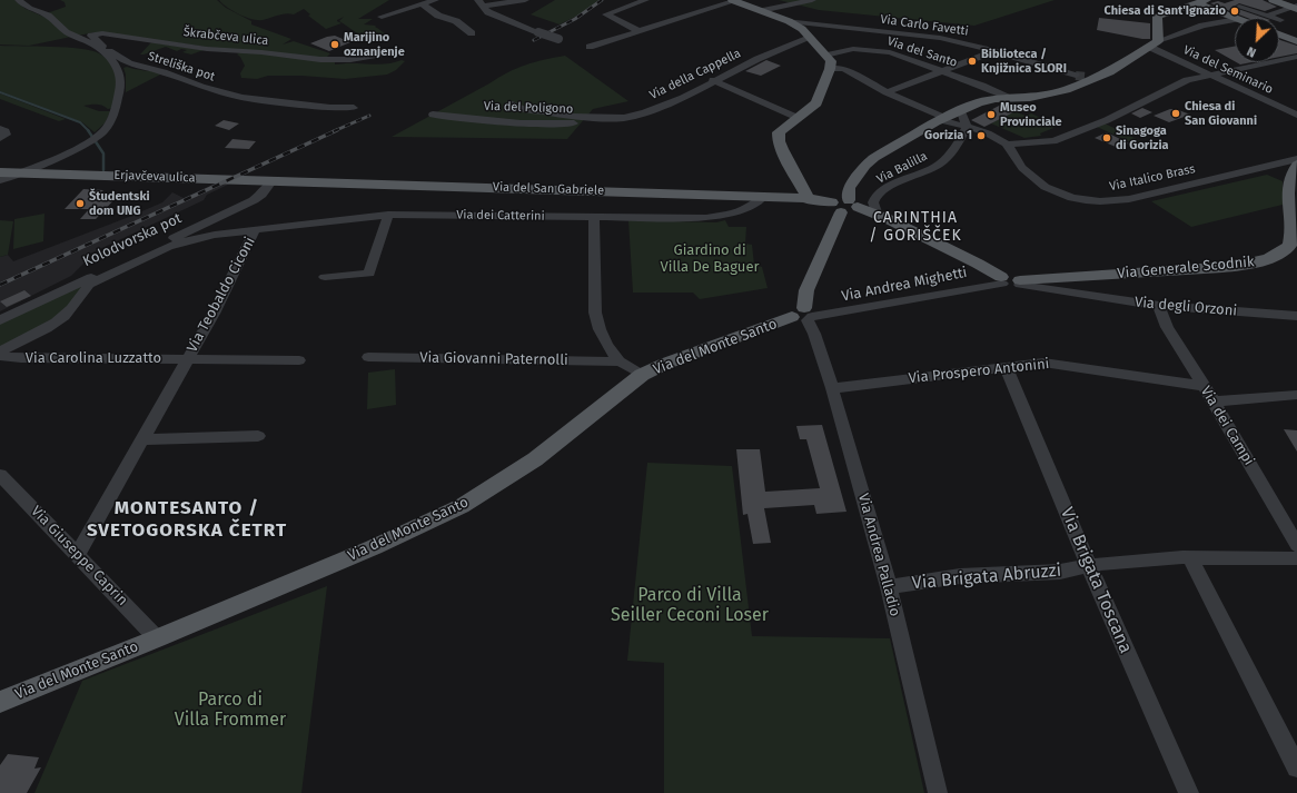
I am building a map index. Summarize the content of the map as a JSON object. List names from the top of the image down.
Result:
{
  "streets": {
    "main road": [
      "Erjavčeva ulica",
      "Via del San Gabriele",
      "Via Generale Scodnik",
      "Via degli Orzoni",
      "Via del Monte Santo"
    ],
    "street": [
      "Via Carlo Favetti",
      "Škrabčeva ulica",
      "Via del Santo",
      "Streliška pot",
      "Via del Seminario",
      "Via della Cappella",
      "Via del Poligono",
      "Via Balilla",
      "Via Italico Brass",
      "Via dei Catterini",
      "Kolodvorska pot",
      "Via Andrea Mighetti",
      "Via Teobaldo Ciconi",
      "Via Carolina Luzzatto",
      "Via Giovanni Paternolli",
      "Via Prospero Antonini",
      "Via dei Campi",
      "Via Andrea Palladio",
      "Via Giuseppe Caprin",
      "Via Brigata Abruzzi",
      "Via Brigata Toscana"
    ]
  },
  "crossings": [
    ["Škrabčeva ulica", "Streliška pot"],
    ["Via della Cappella", "Via del Poligono"],
    ["Via Balilla", "Via degli Orzoni"],
    ["Erjavčeva ulica", "Via del San Gabriele"],
    ["Erjavčeva ulica", "Kolodvorska pot"],
    ["Via del San Gabriele", "Via dei Catterini"],
    ["Via del San Gabriele", "Via degli Orzoni"],
    ["Via dei Catterini", "Via Teobaldo Ciconi"],
    ["Via Generale Scodnik", "Via degli Orzoni"],
    ["Via Andrea Mighetti", "Via degli Orzoni"],
    ["Via Andrea Mighetti", "Via del Monte Santo"],
    ["Via Andrea Mighetti", "Via Andrea Palladio"],
    ["Via Teobaldo Ciconi", "Via Carolina Luzzatto"],
    ["Via Teobaldo Ciconi", "Via Giuseppe Caprin"],
    ["Via degli Orzoni", "Via dei Campi"],
    ["Via del Monte Santo", "Via Andrea Palladio"],
    ["Via del Monte Santo", "Via Giuseppe Caprin"],
    ["Via Prospero Antonini", "Via dei Campi"],
    ["Via Prospero Antonini", "Via Andrea Palladio"],
    ["Via Prospero Antonini", "Via Brigata Toscana"],
    ["Via Andrea Palladio", "Via Brigata Abruzzi"],
    ["Via Brigata Abruzzi", "Via Brigata Toscana"]
  ],
  "districts": ["CARINTHIA / GORIŠČEK", "MONTESANTO / SVETOGORSKA ČETRT"],
  "parks": ["Giardino di Villa De Baguer", "Parco di Villa Seiller Ceconi Loser", "Parco di Villa Frommer"],
  "places": [
    "Chiesa di Sant'Ignazio",
    "Marijino oznanjenje",
    "Biblioteca / Knjižnica SLORI",
    "Chiesa di San Giovanni",
    "Museo Provinciale",
    "Gorizia 1",
    "Sinagoga di Gorizia",
    "Študentski dom UNG"
  ],
  "north": "bottom left"
}
